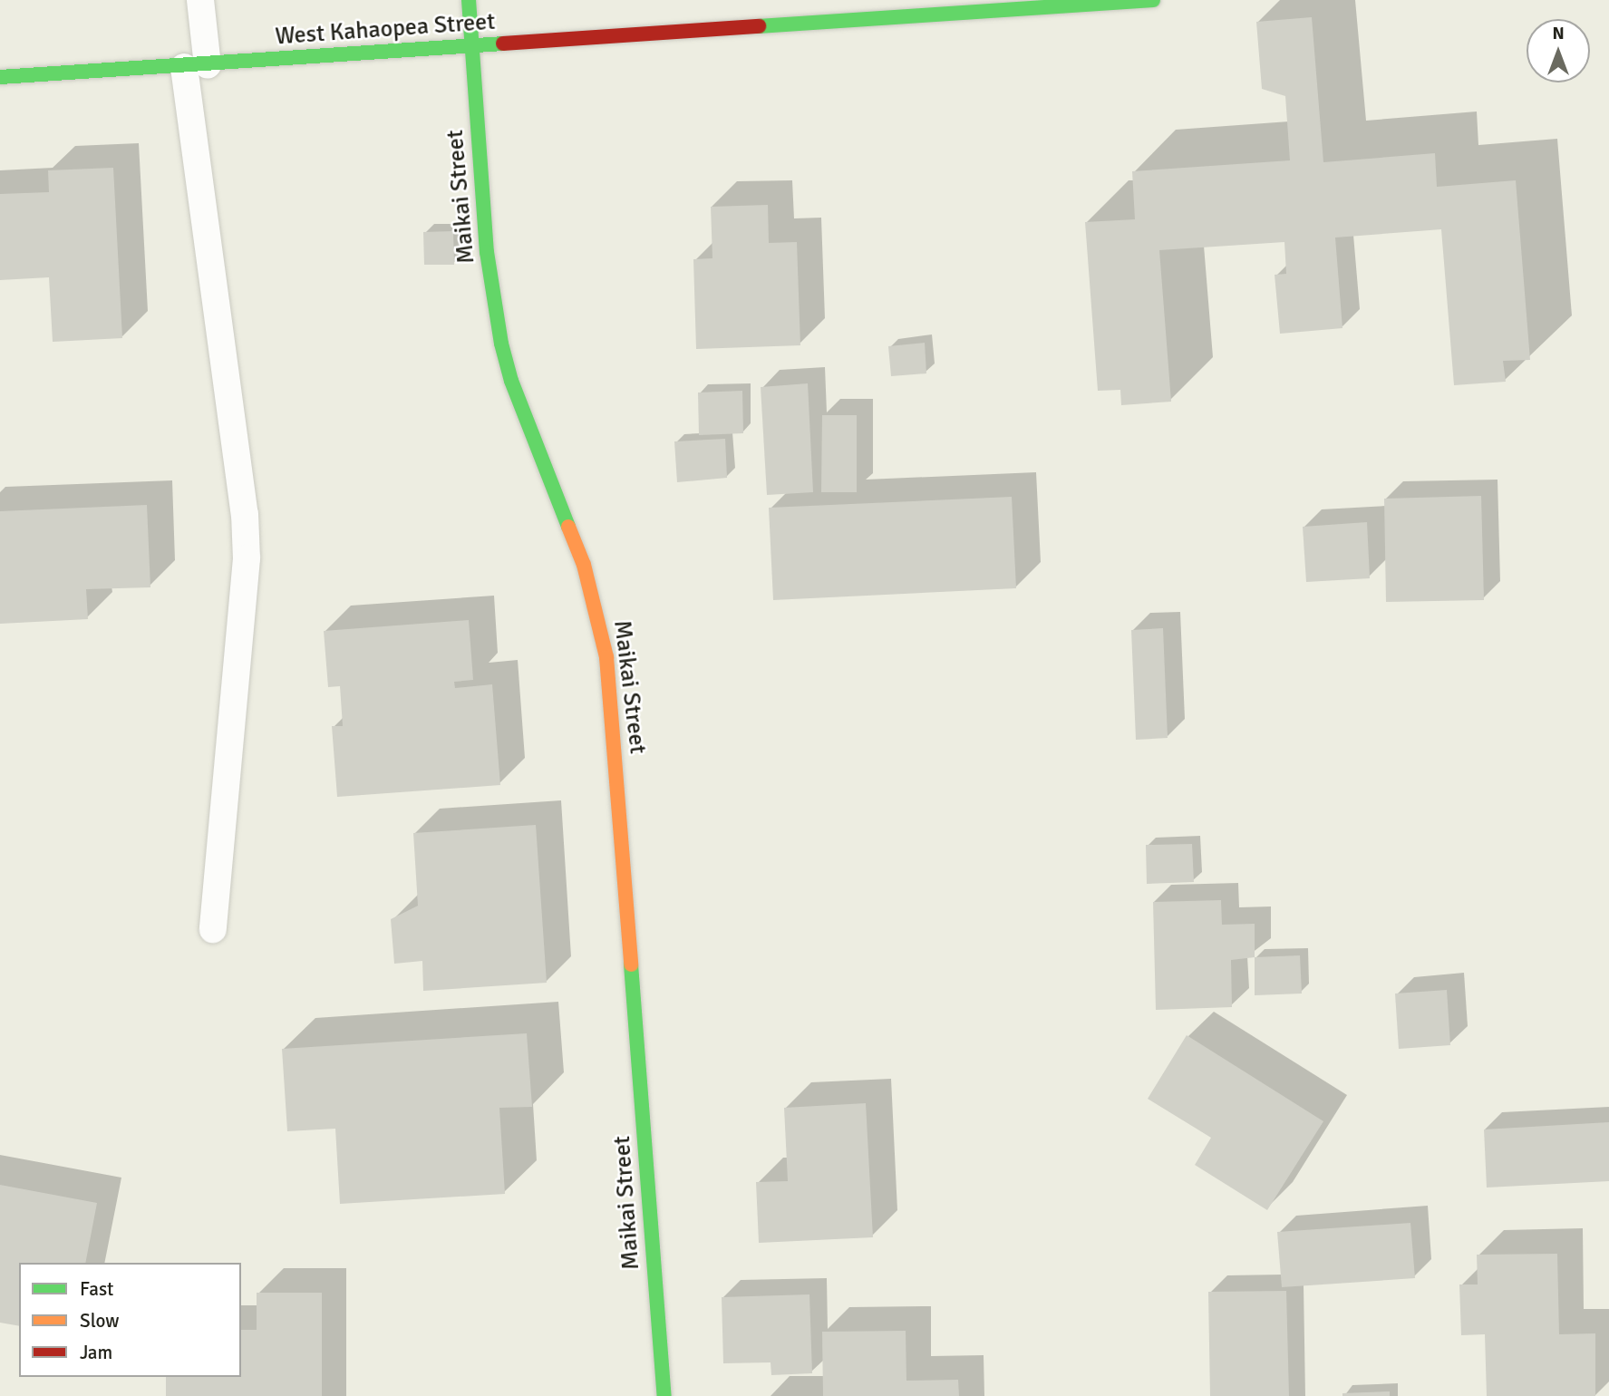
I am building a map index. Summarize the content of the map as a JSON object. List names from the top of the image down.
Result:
{
  "streets": {
    "street": ["West Kahaopea Street", "Maikai Street"]
  },
  "crossings": [
    ["West Kahaopea Street", "Maikai Street"]
  ],
  "legend": ["Fast", "Slow", "Jam"],
  "north": "top"
}
